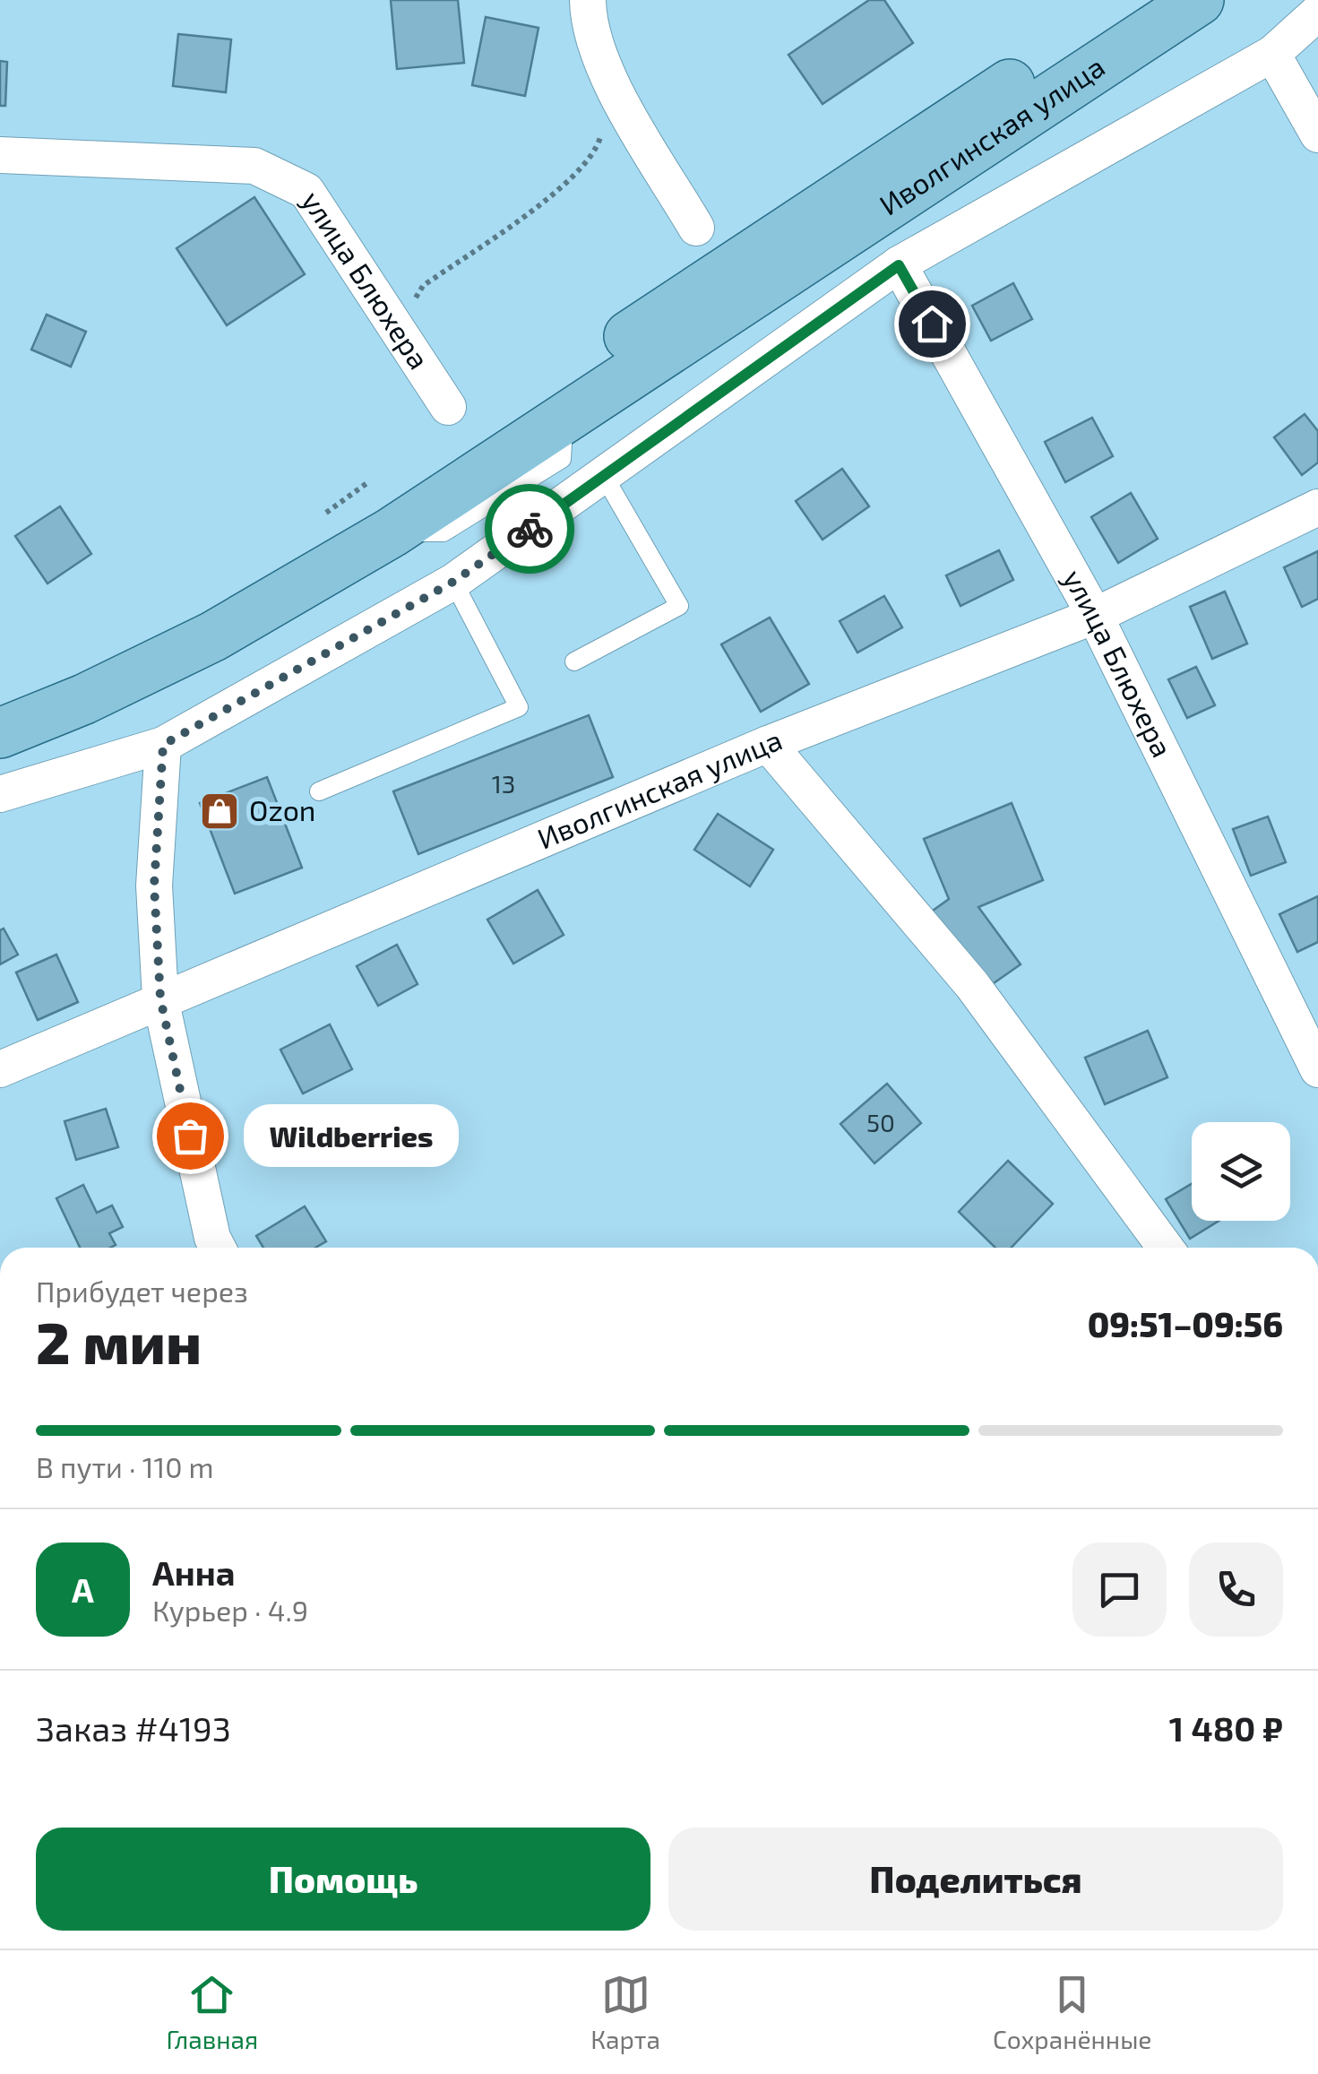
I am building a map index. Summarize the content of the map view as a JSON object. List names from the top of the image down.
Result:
{
  "streets": {
    "main road": ["Иволгинская улица"],
    "street": ["улица Блюхера"]
  },
  "crossings": [
    ["Иволгинская улица", "улица Блюхера"]
  ],
  "places": {
    "shop": ["Ozon"],
    "other": ["Wildberries"]
  },
  "house_numbers": ["13", "50"],
  "page": {
    "bubble": "Wildberries",
    "heading": ["2 мин", "Прибудет через", "09:51–09:56"],
    "panel": [
      "Анна",
      "Курьер · 4.9",
      "Заказ #4193",
      "1 480 ₽"
    ],
    "bar": "В пути · 110 m",
    "round": "А",
    "buttons": ["Помощь", "Поделиться"],
    "tabs": ["Главная", "Карта", "Сохранённые"]
  }
}
